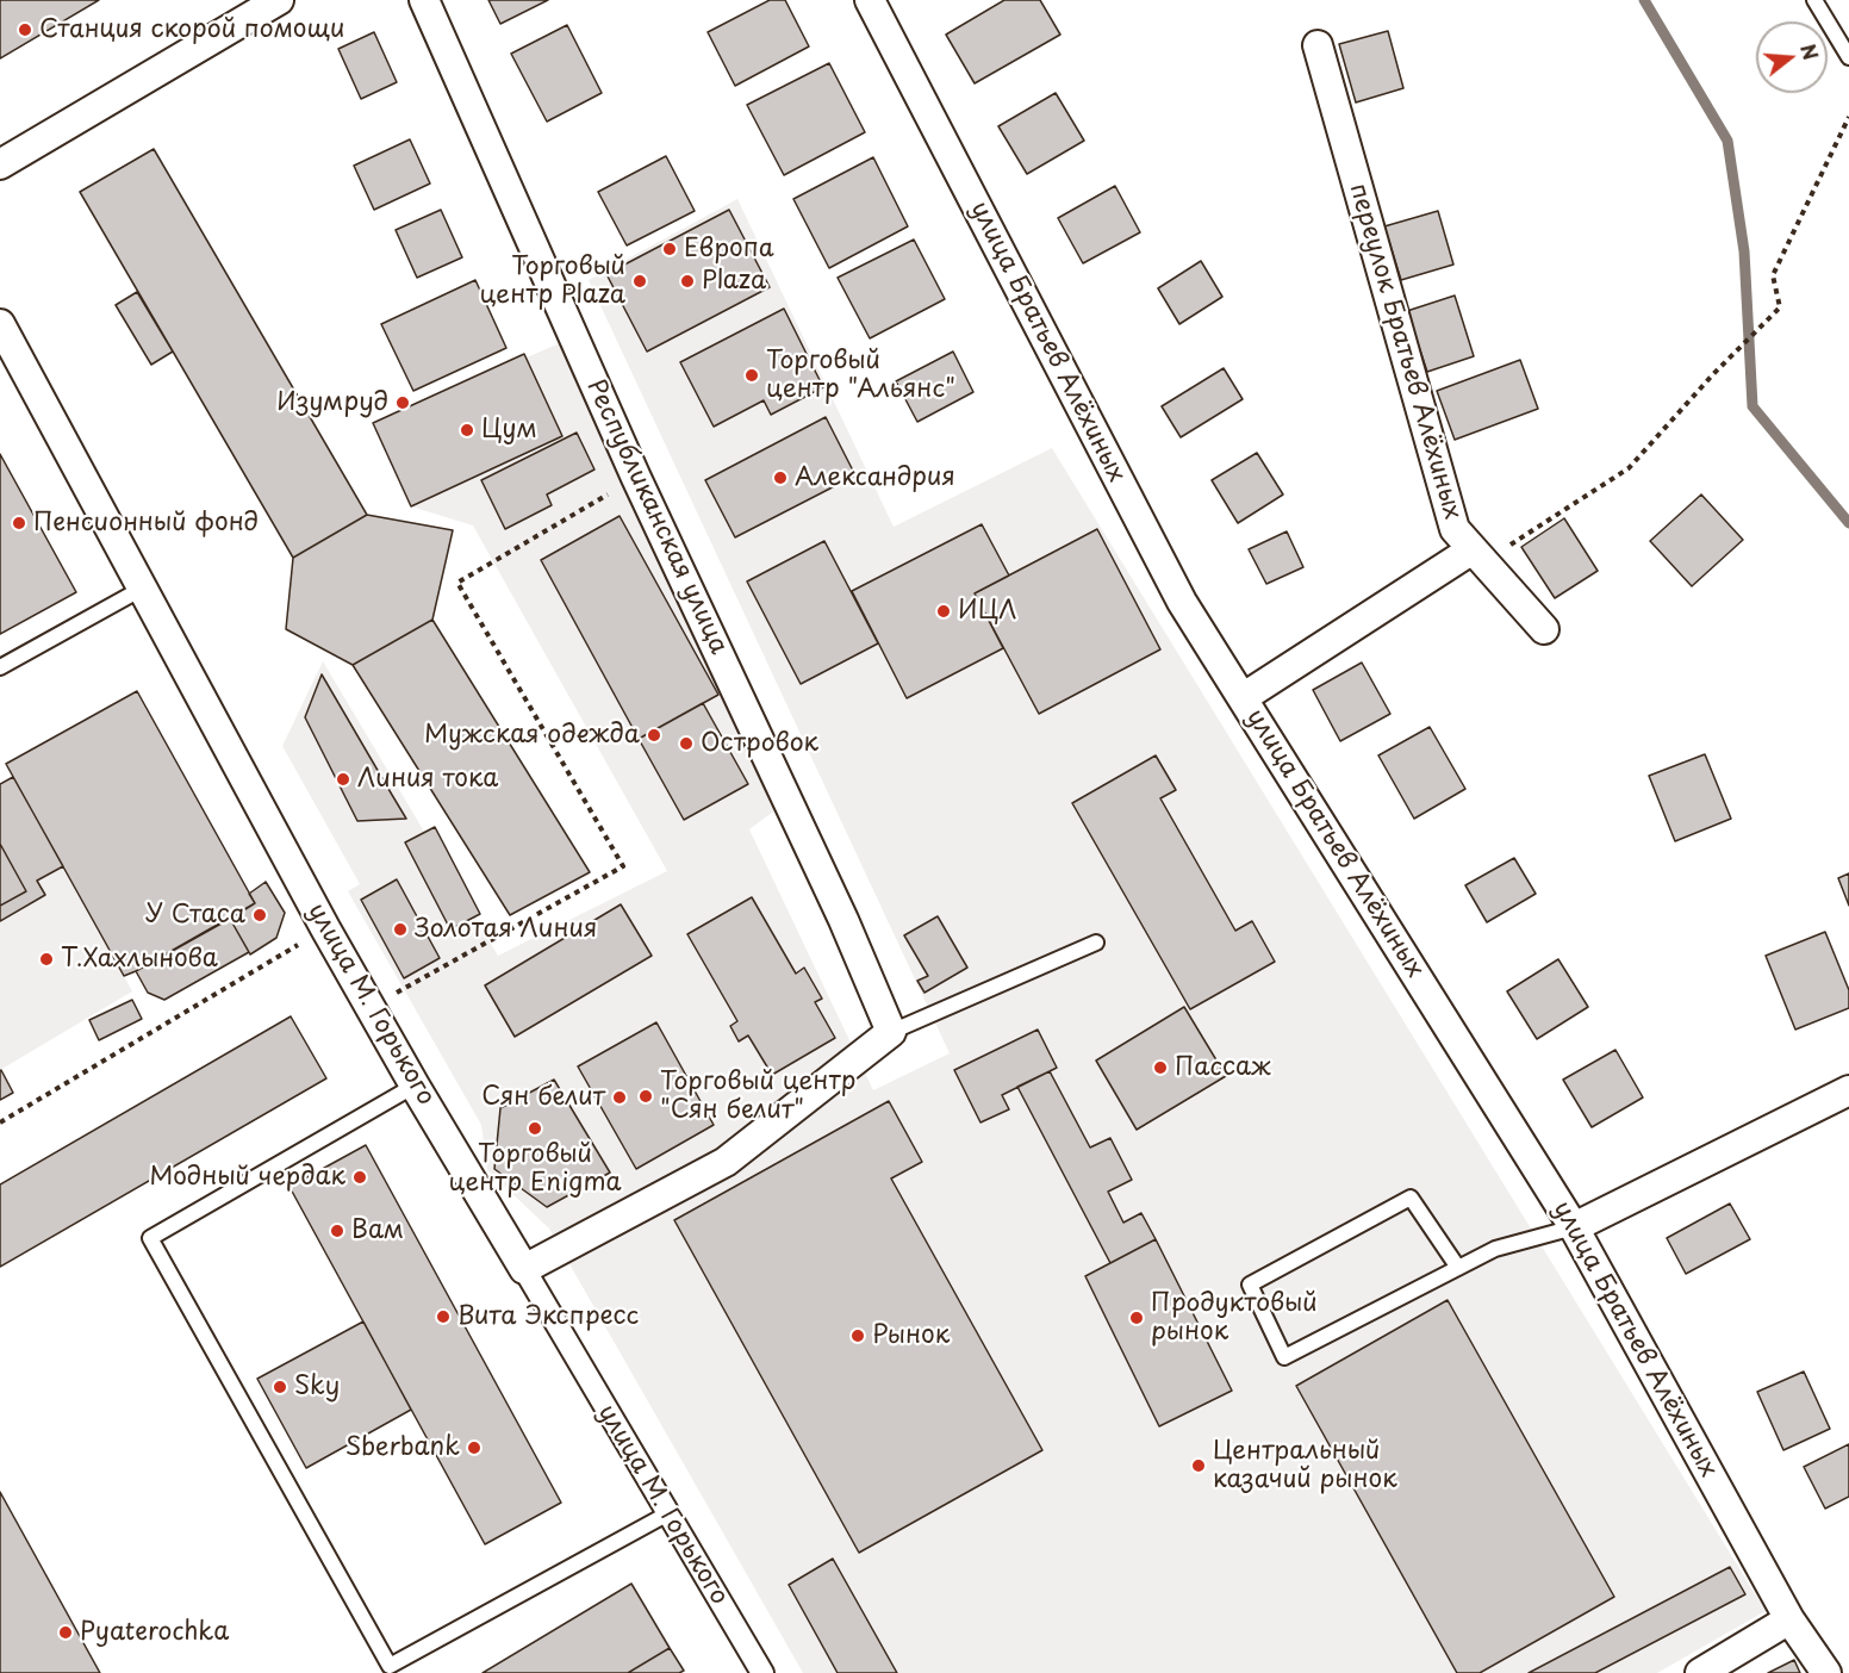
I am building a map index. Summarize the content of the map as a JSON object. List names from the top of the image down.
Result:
{
  "streets": {
    "street": [
      "улица Братьев Алёхиных",
      "переулок Братьев Алёхиных",
      "Республиканская улица",
      "улица М. Горького"
    ]
  },
  "places": [
    "Станция скорой помощи",
    "Европа",
    "Торговый центр Plaza",
    "Plaza",
    "Торговый центр \"Альянс\"",
    "Изумруд",
    "Цум",
    "Александрия",
    "Пенсионный фонд",
    "ИЦЛ",
    "Мужская одежда",
    "Островок",
    "Линия тока",
    "У Стаса",
    "Золотая Линия",
    "Т.Хахлынова",
    "Пассаж",
    "Торговый центр \"Сян белит\"",
    "Сян белит",
    "Торговый центр Enigma",
    "Модный чердак",
    "Вам",
    "Вита Экспресс",
    "Продуктовый рынок",
    "Рынок",
    "Sky",
    "Sberbank",
    "Центральный казачий рынок",
    "Pyaterochka"
  ],
  "north": "right"
}
